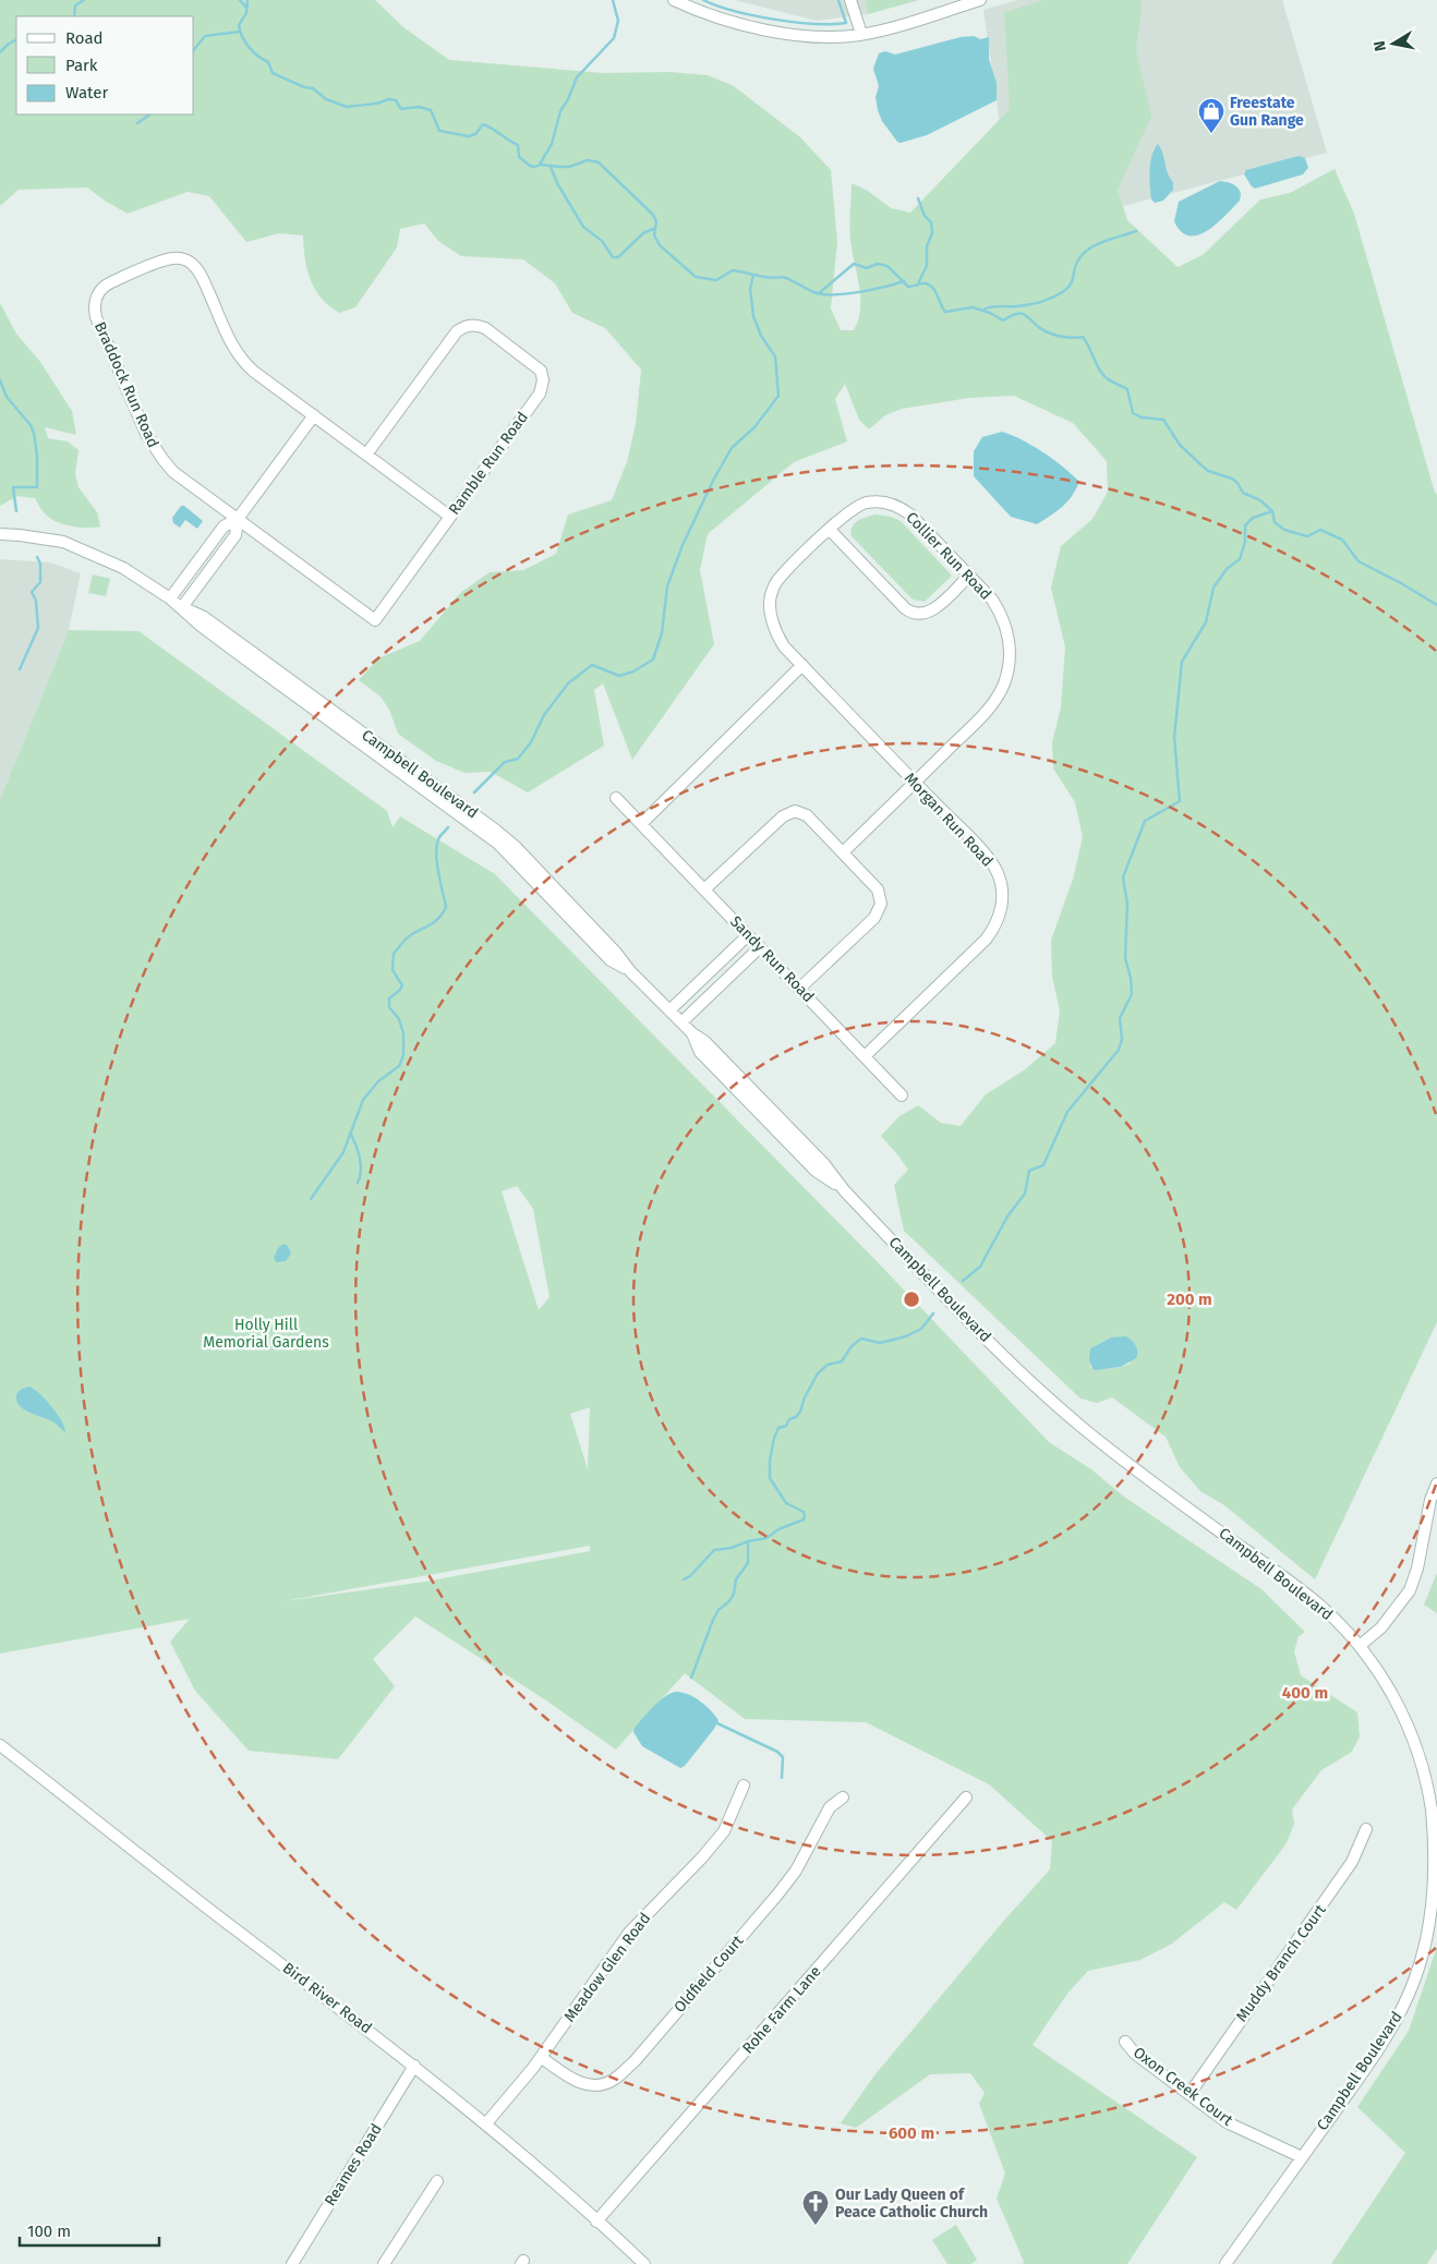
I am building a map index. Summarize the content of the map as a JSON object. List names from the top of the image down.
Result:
{
  "streets": {
    "street": [
      "Braddock Run Road",
      "Ramble Run Road",
      "Collier Run Road",
      "Campbell Boulevard",
      "Morgan Run Road",
      "Sandy Run Road",
      "Muddy Branch Court",
      "Meadow Glen Road",
      "Oldfield Court",
      "Bird River Road",
      "Rohe Farm Lane",
      "Oxon Creek Court",
      "Reames Road"
    ]
  },
  "crossings": [
    ["Braddock Run Road", "Ramble Run Road"],
    ["Collier Run Road", "Morgan Run Road"],
    ["Campbell Boulevard", "Oxon Creek Court"],
    ["Morgan Run Road", "Sandy Run Road"],
    ["Muddy Branch Court", "Oxon Creek Court"],
    ["Meadow Glen Road", "Oldfield Court"],
    ["Meadow Glen Road", "Bird River Road"],
    ["Bird River Road", "Rohe Farm Lane"],
    ["Bird River Road", "Reames Road"]
  ],
  "parks": ["Holly Hill Memorial Gardens"],
  "places": {
    "shop": ["Freestate Gun Range"],
    "church": ["Our Lady Queen of Peace Catholic Church"]
  },
  "legend": ["Road", "Park", "Water"],
  "scale_bar": "100 m",
  "north": "left",
  "rings": ["200 m", "400 m", "600 m"]
}
